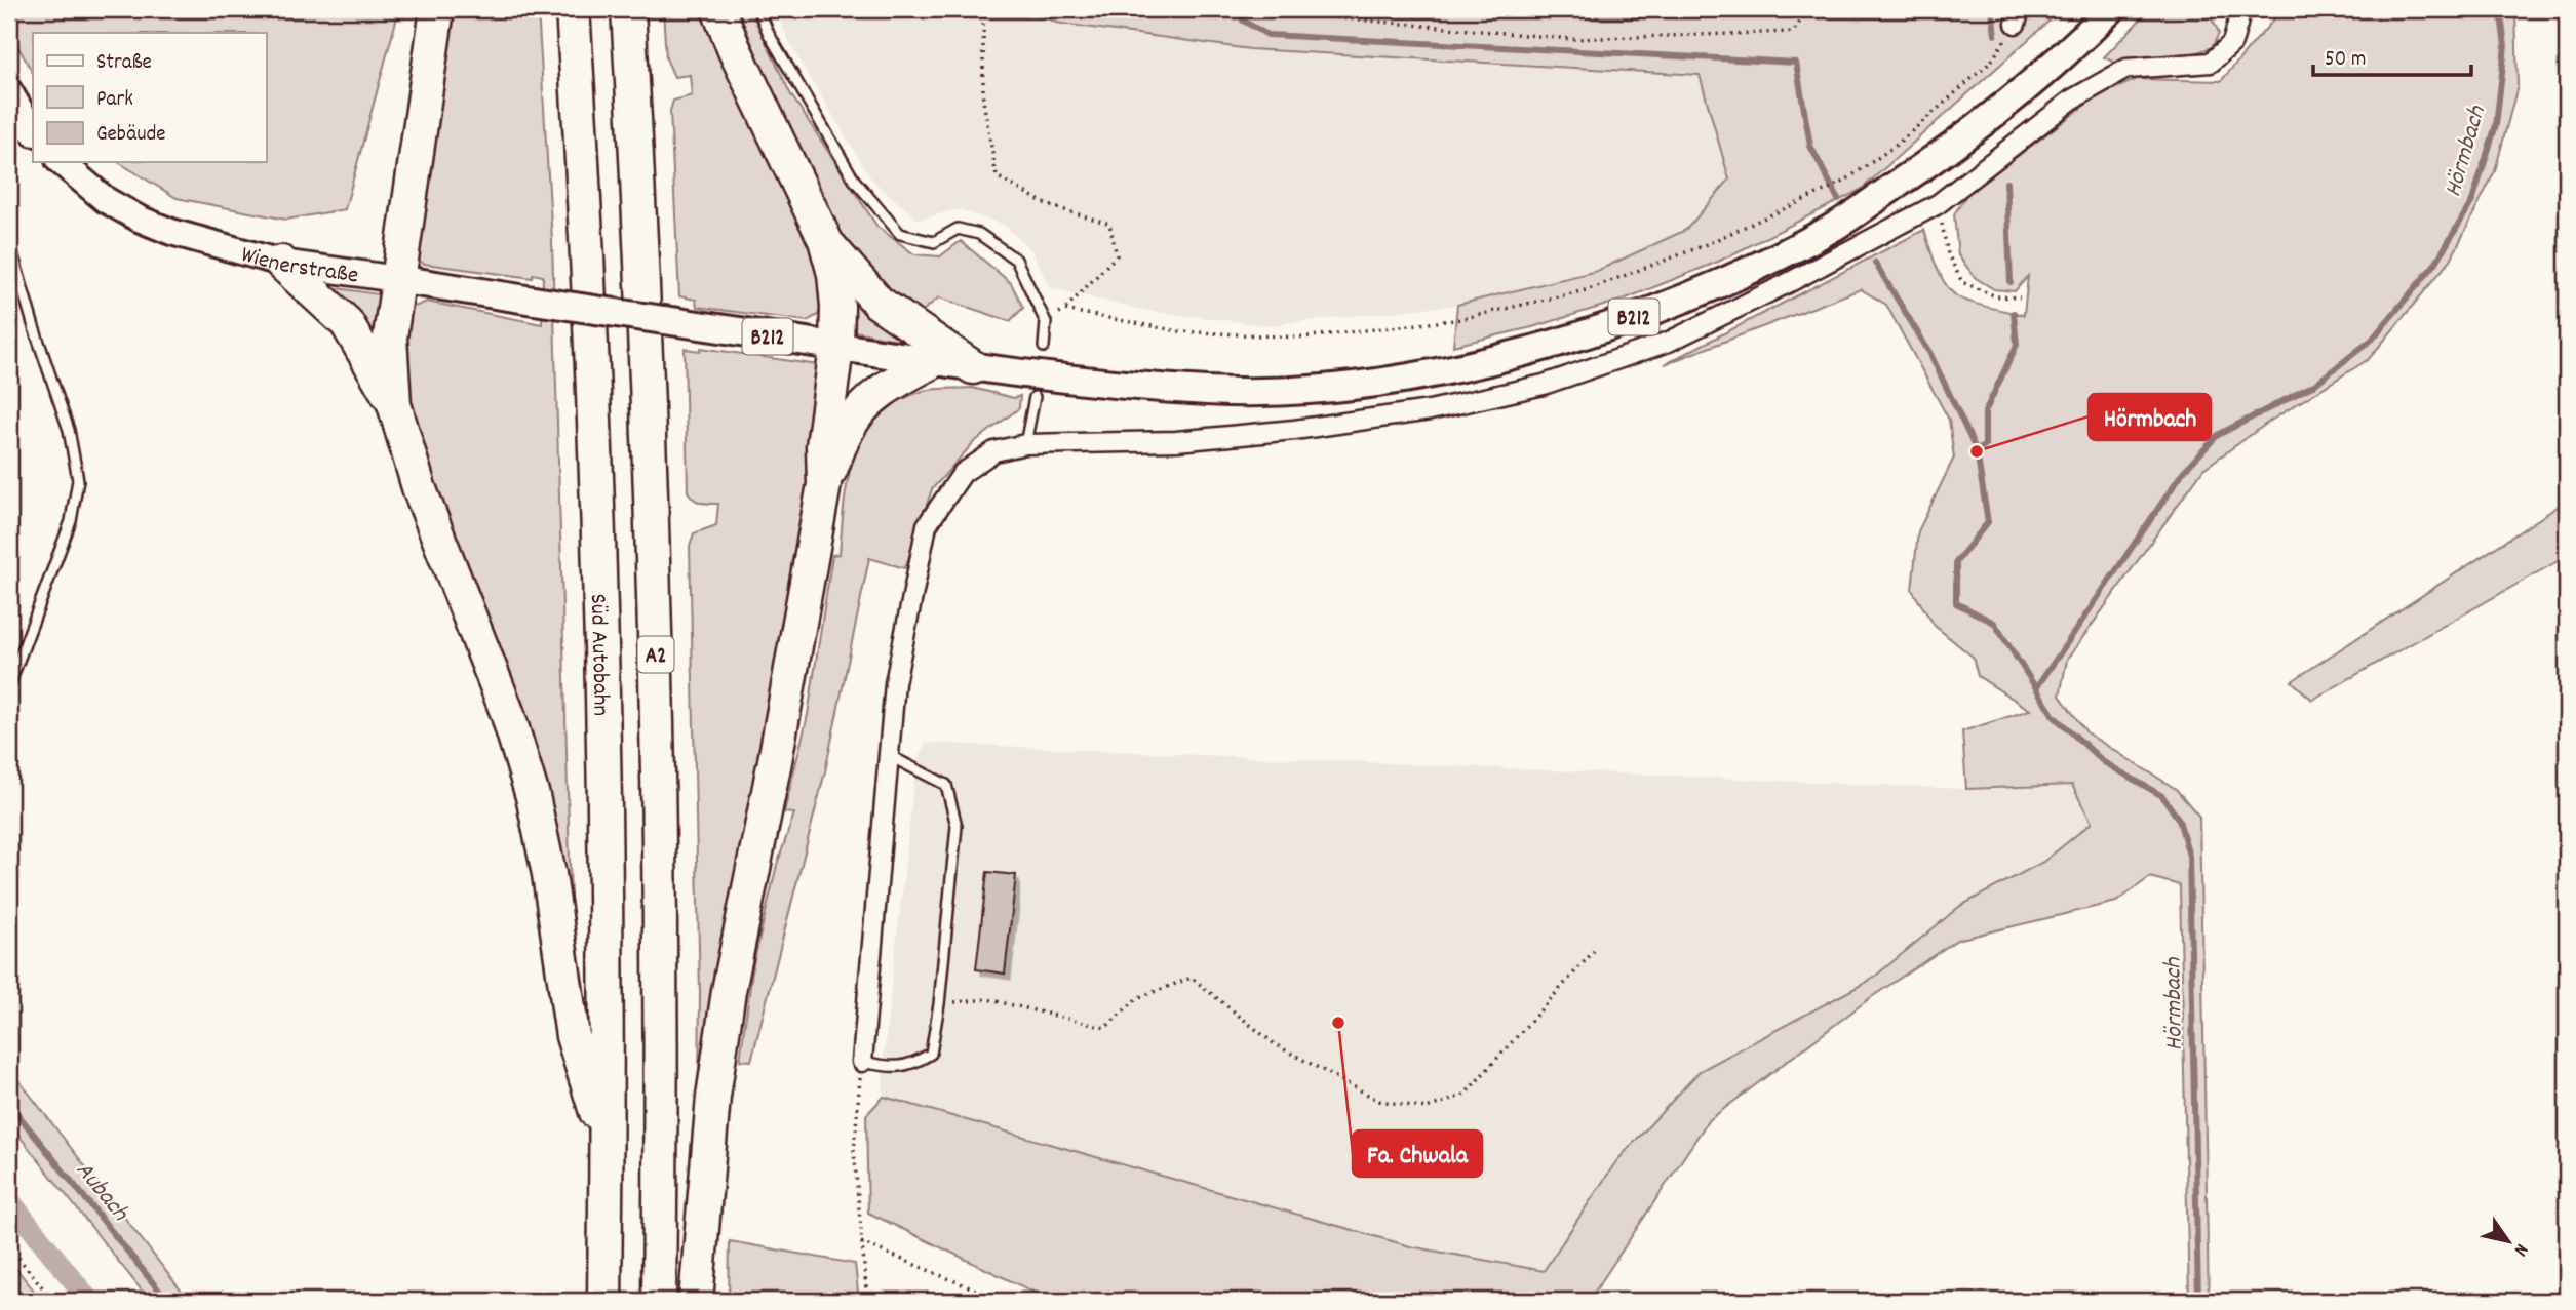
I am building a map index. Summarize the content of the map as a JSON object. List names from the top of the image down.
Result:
{
  "streets": {
    "highway": ["Süd Autobahn", "A2"],
    "main road": ["B212"],
    "street": ["Wienerstraße"]
  },
  "crossings": [
    ["Wienerstraße", "B212"]
  ],
  "water": ["Hörmbach", "Aubach"],
  "places": ["Hörmbach", "Fa. Chwala"],
  "legend": ["Straße", "Park", "Gebäude"],
  "scale_bar": "50 m",
  "north": "bottom right"
}
